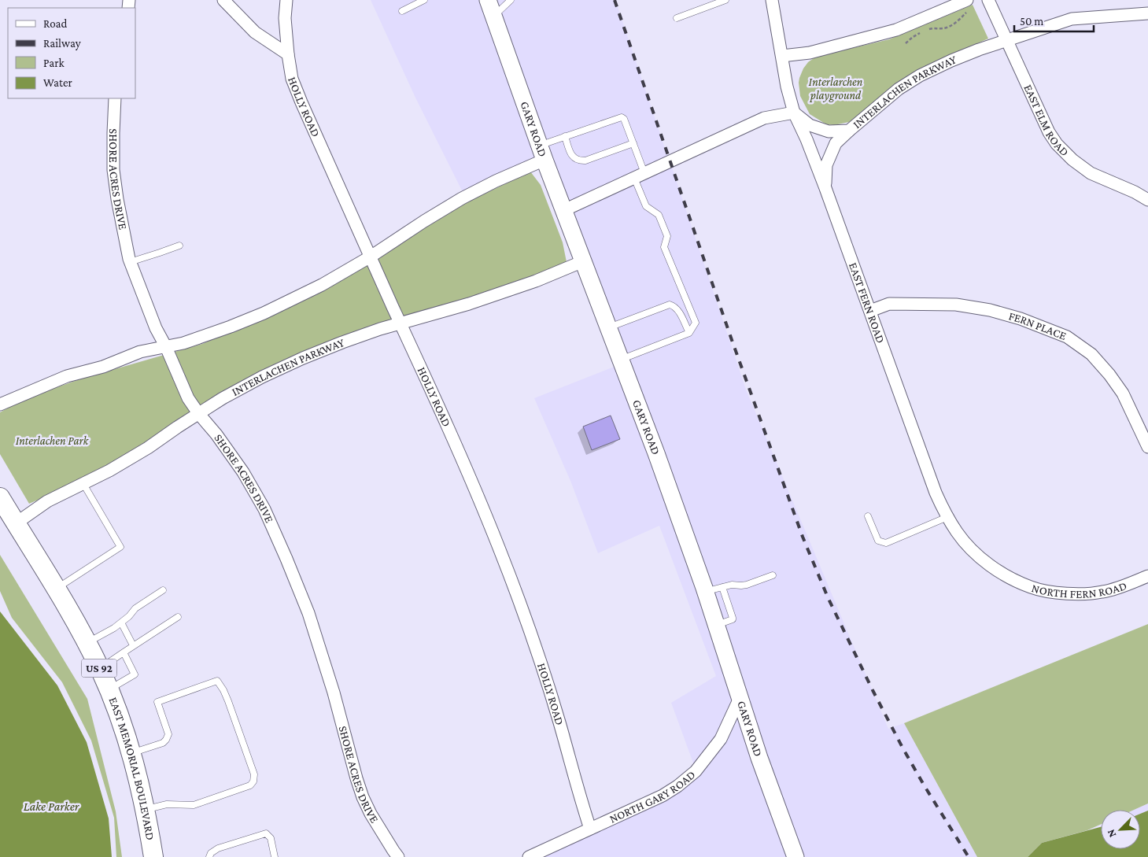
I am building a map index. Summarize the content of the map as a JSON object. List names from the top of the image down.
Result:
{
  "streets": {
    "main road": ["GARY ROAD", "US 92", "EAST MEMORIAL BOULEVARD"],
    "street": [
      "INTERLACHEN PARKWAY",
      "HOLLY ROAD",
      "EAST ELM ROAD",
      "SHORE ACRES DRIVE",
      "EAST FERN ROAD",
      "FERN PLACE",
      "NORTH FERN ROAD",
      "NORTH GARY ROAD"
    ]
  },
  "crossings": [
    ["INTERLACHEN PARKWAY", "HOLLY ROAD"],
    ["INTERLACHEN PARKWAY", "EAST ELM ROAD"],
    ["INTERLACHEN PARKWAY", "GARY ROAD"],
    ["INTERLACHEN PARKWAY", "SHORE ACRES DRIVE"],
    ["INTERLACHEN PARKWAY", "EAST FERN ROAD"],
    ["INTERLACHEN PARKWAY", "EAST MEMORIAL BOULEVARD"],
    ["HOLLY ROAD", "NORTH GARY ROAD"],
    ["GARY ROAD", "NORTH GARY ROAD"],
    ["EAST FERN ROAD", "FERN PLACE"],
    ["EAST FERN ROAD", "NORTH FERN ROAD"]
  ],
  "water": ["Lake Parker"],
  "parks": ["Interlarchen playground", "Interlachen Park"],
  "legend": [
    "Road",
    "Railway",
    "Park",
    "Water"
  ],
  "scale_bar": "50 m",
  "north": "bottom left"
}
